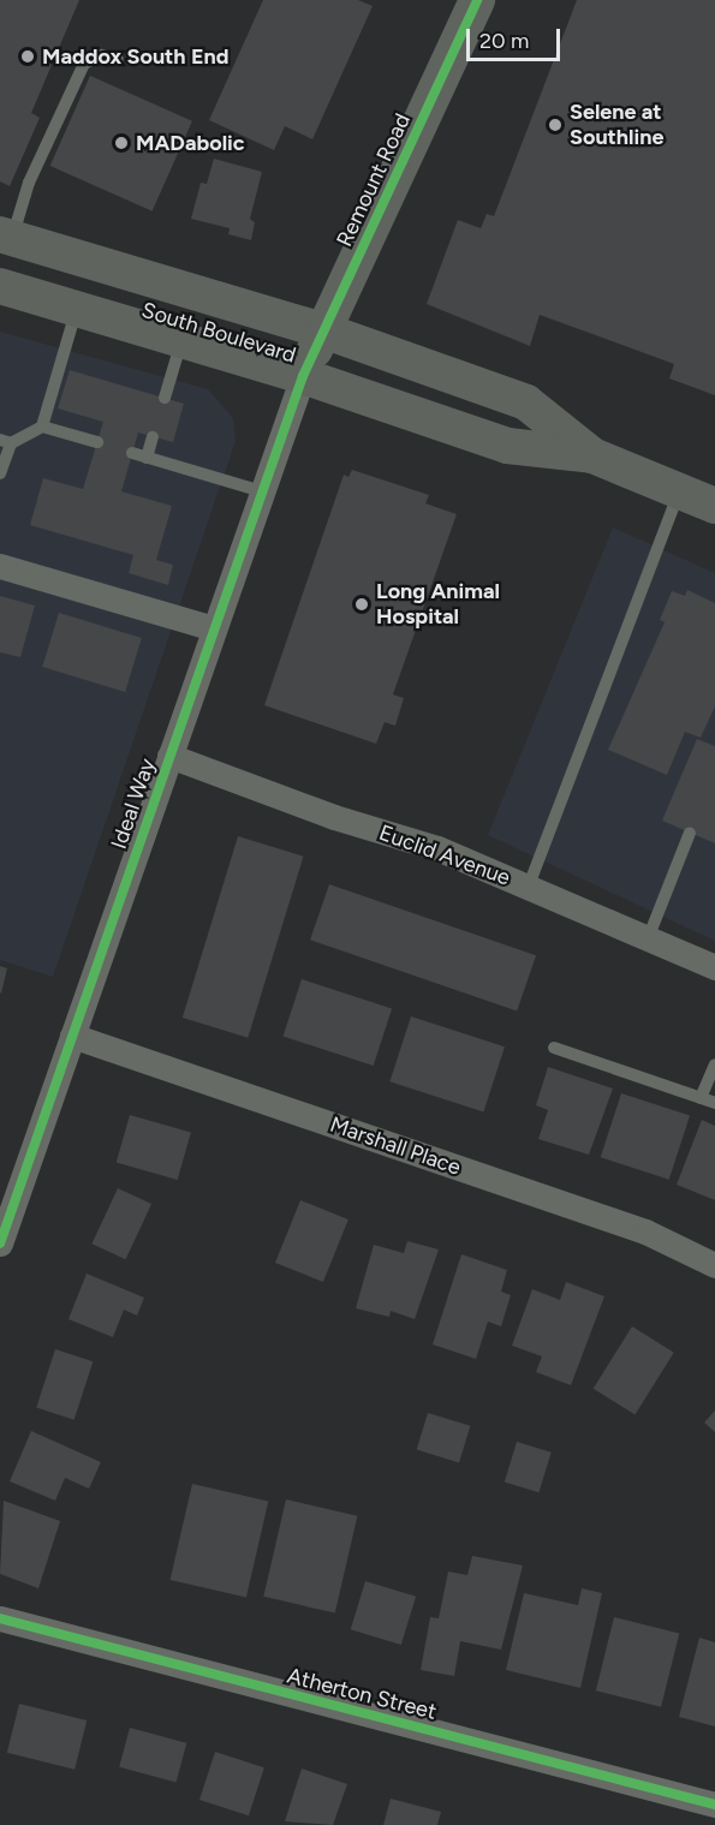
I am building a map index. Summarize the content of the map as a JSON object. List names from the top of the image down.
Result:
{
  "streets": {
    "main road": ["Remount Road", "South Boulevard"],
    "street": [
      "Ideal Way",
      "Euclid Avenue",
      "Marshall Place",
      "Atherton Street"
    ]
  },
  "crossings": [
    ["Remount Road", "South Boulevard"],
    ["Remount Road", "Ideal Way"],
    ["South Boulevard", "Ideal Way"],
    ["Ideal Way", "Euclid Avenue"],
    ["Ideal Way", "Marshall Place"]
  ],
  "places": [
    "Maddox South End",
    "Selene at Southline",
    "MADabolic",
    "Long Animal Hospital"
  ],
  "scale_bar": "20 m"
}
